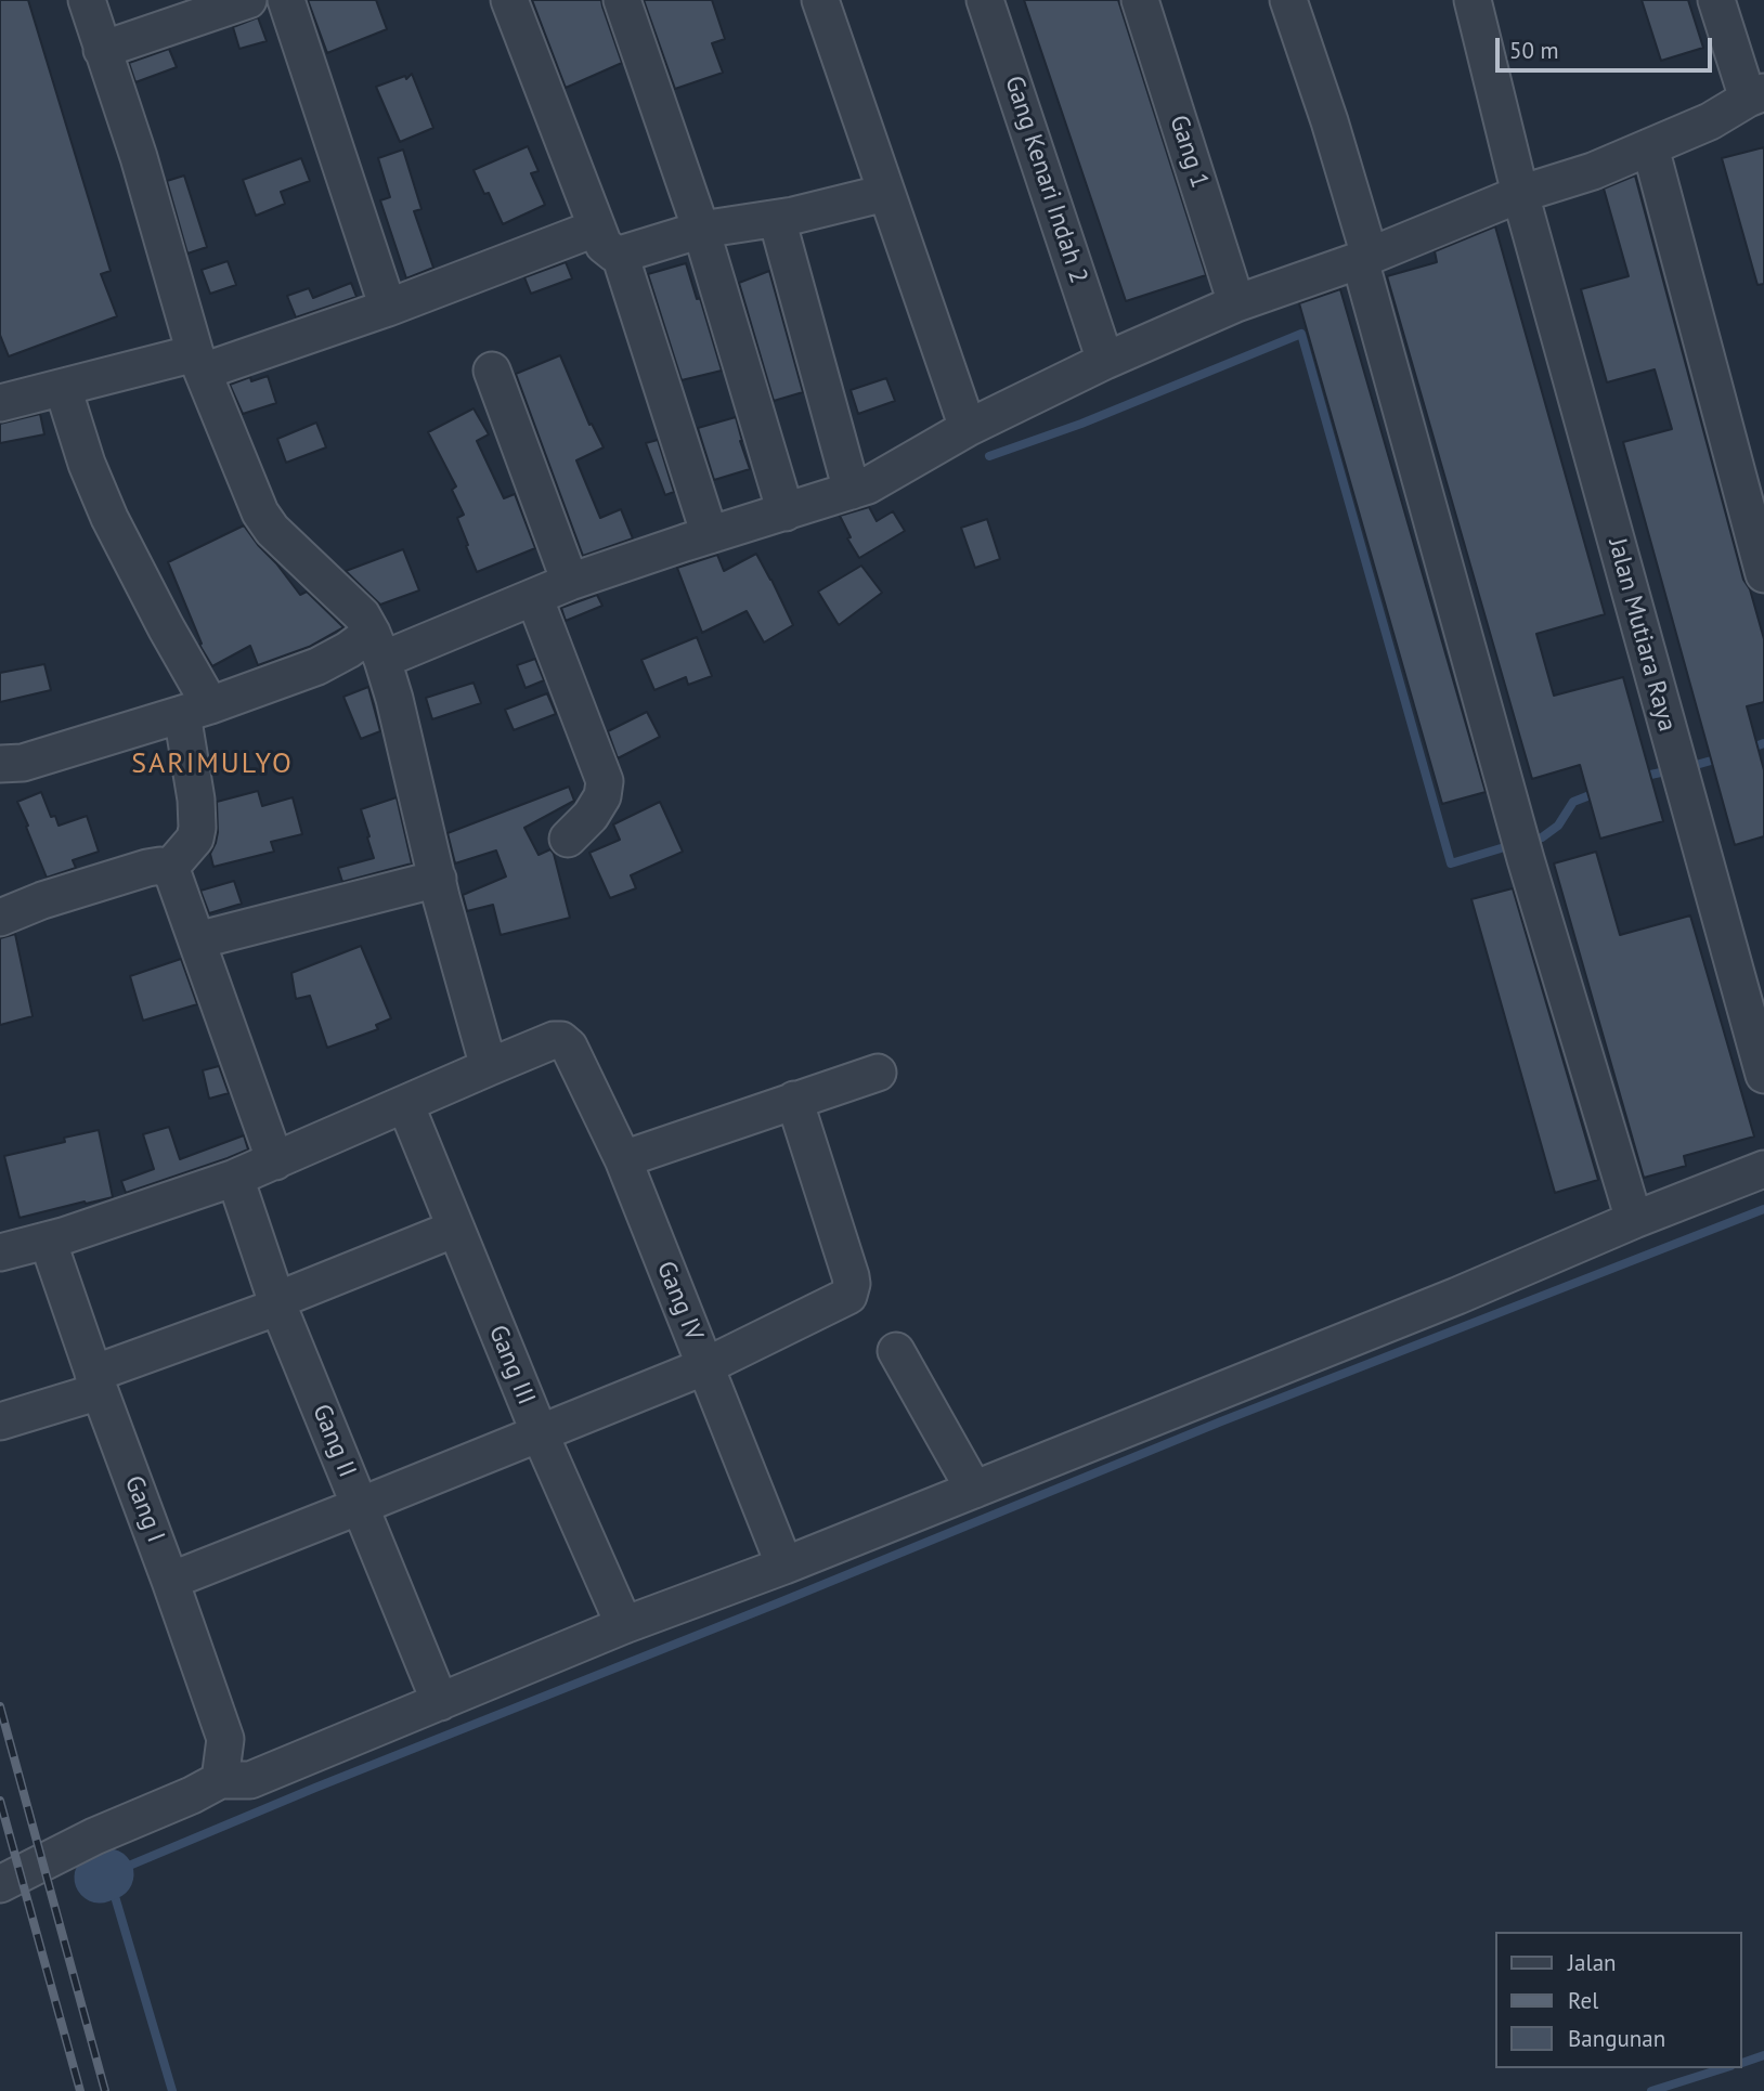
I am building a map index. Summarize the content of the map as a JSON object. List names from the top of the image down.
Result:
{
  "streets": {
    "street": [
      "Gang 1",
      "Gang Kenari Indah 2",
      "Jalan Mutiara Raya",
      "Gang IV",
      "Gang III",
      "Gang II",
      "Gang I"
    ]
  },
  "districts": ["SARIMULYO"],
  "legend": ["Jalan", "Rel", "Bangunan"],
  "scale_bar": "50 m"
}
